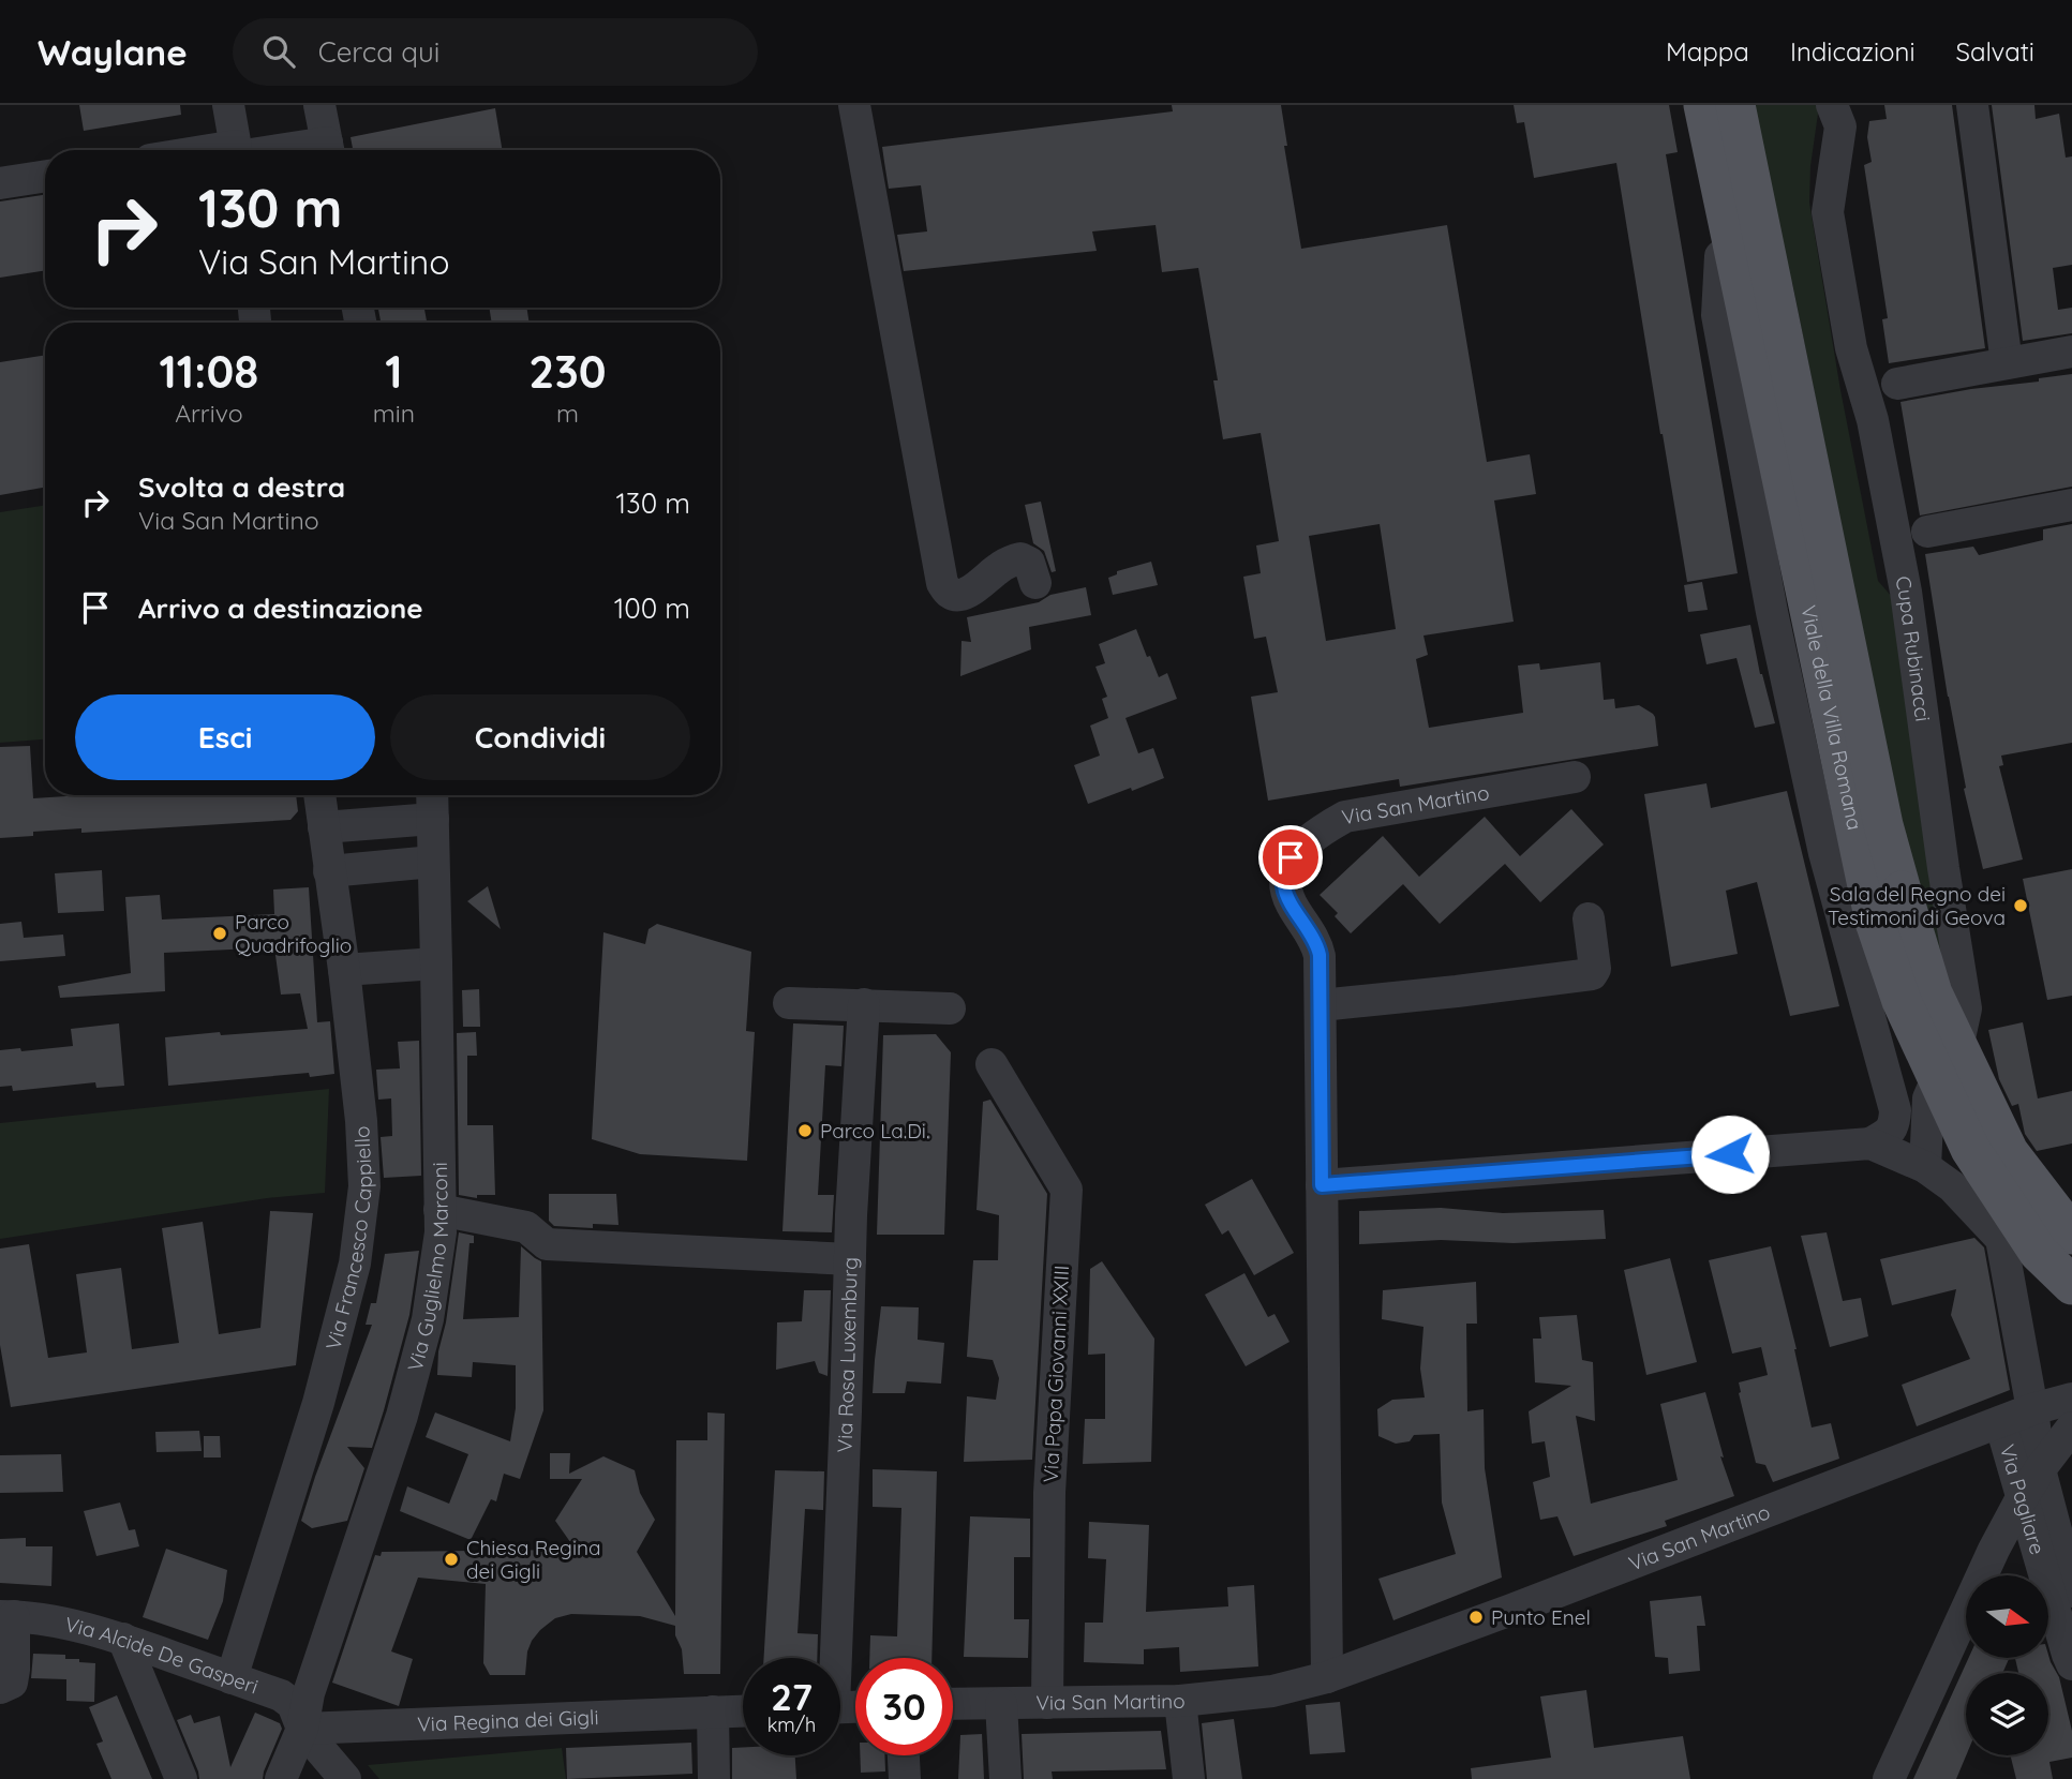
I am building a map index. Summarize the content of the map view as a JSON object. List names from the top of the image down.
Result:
{
  "streets": {
    "main road": ["Viale della Villa Romana"],
    "street": [
      "Cupa Rubinacci",
      "Via San Martino",
      "Via Francesco Cappiello",
      "Via Guglielmo Marconi",
      "Via Rosa Luxemburg",
      "Via Papa Giovanni XXIII",
      "Via Pagliare",
      "Via Alcide De Gasperi",
      "Via Regina dei Gigli"
    ]
  },
  "crossings": [
    ["Cupa Rubinacci", "Via Pagliare"],
    ["Via San Martino", "Via Papa Giovanni XXIII"],
    ["Via San Martino", "Via Pagliare"],
    ["Via Francesco Cappiello", "Via Alcide De Gasperi"],
    ["Via Guglielmo Marconi", "Via Alcide De Gasperi"],
    ["Via Guglielmo Marconi", "Via Regina dei Gigli"],
    ["Via Alcide De Gasperi", "Via Regina dei Gigli"]
  ],
  "places": [
    "Sala del Regno dei Testimoni di Geova",
    "Parco Quadrifoglio",
    "Parco La.Di.",
    "Chiesa Regina dei Gigli",
    "Punto Enel"
  ],
  "north": "right",
  "page": {
    "header": "Waylane",
    "search": "Cerca qui",
    "nav": ["Mappa", "Indicazioni", "Salvati"],
    "turn": ["130 m", "Via San Martino"],
    "eta": [
      "11:08",
      "Arrivo",
      "1",
      "min",
      "230",
      "m"
    ],
    "list": [
      {
        "name": "Svolta a destra",
        "note": "Via San Martino",
        "value": "130 m"
      },
      {
        "name": "Arrivo a destinazione",
        "value": "100 m"
      }
    ],
    "buttons": ["Esci", "Condividi"],
    "speed": "27 km/h",
    "limit": "30"
  }
}
